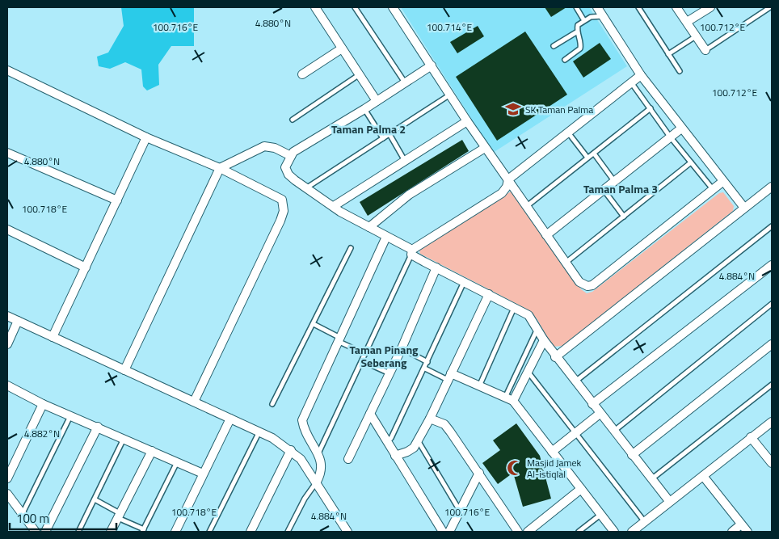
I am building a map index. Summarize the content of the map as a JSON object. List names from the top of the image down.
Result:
{
  "districts": ["Taman Palma 2", "Taman Palma 3", "Taman Pinang Seberang"],
  "places": {
    "school or university": ["SK Taman Palma"],
    "mosque": ["Masjid Jamek Al-istiqlal"]
  },
  "scale_bar": "100 m",
  "coordinates": [
    "4.880°N",
    "100.712°E",
    "100.716°E",
    "100.714°E",
    "100.718°E",
    "4.884°N",
    "4.882°N"
  ]
}
